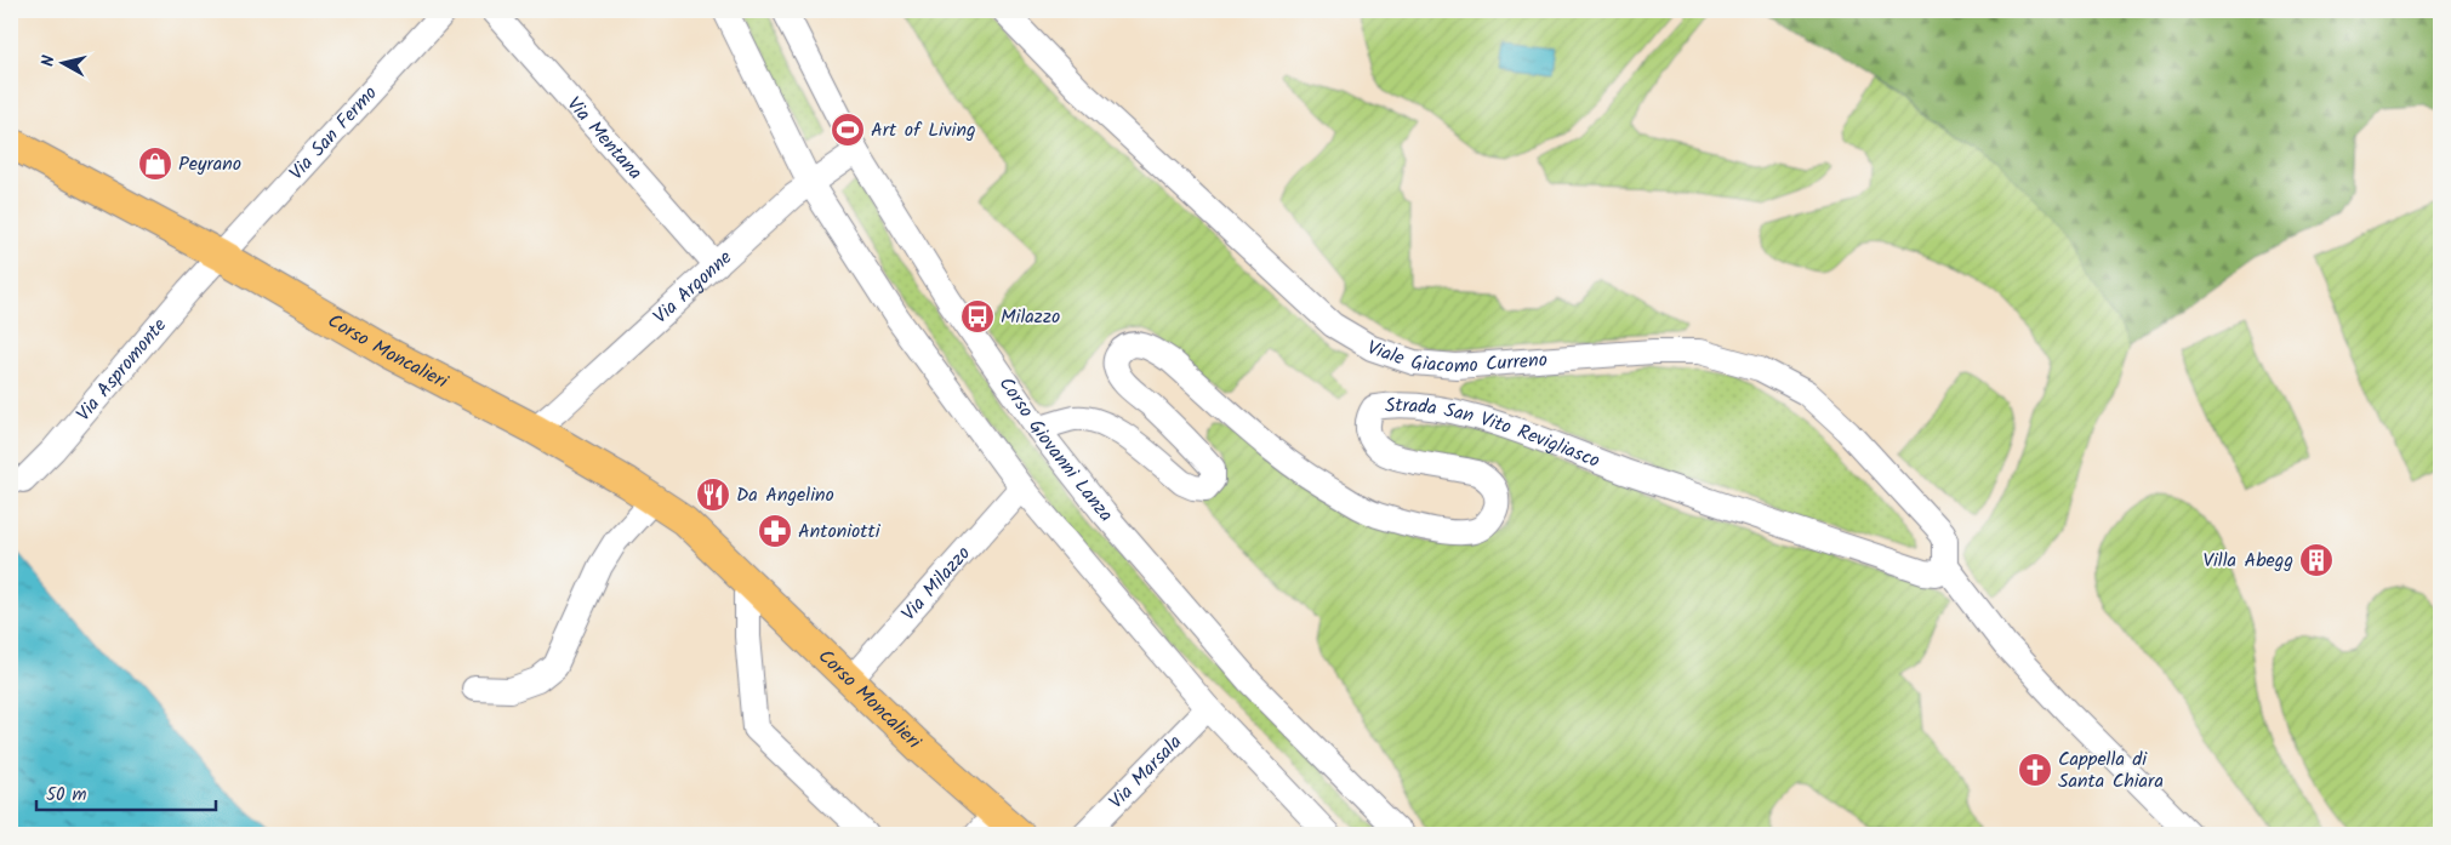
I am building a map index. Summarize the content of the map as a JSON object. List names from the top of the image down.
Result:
{
  "streets": {
    "main road": ["Corso Moncalieri"],
    "street": [
      "Via San Fermo",
      "Via Mentana",
      "Via Argonne",
      "Viale Giacomo Curreno",
      "Via Aspromonte",
      "Strada San Vito Revigliasco",
      "Corso Giovanni Lanza",
      "Via Milazzo",
      "Via Marsala"
    ]
  },
  "crossings": [
    ["Via San Fermo", "Corso Moncalieri"],
    ["Via San Fermo", "Via Aspromonte"],
    ["Via Mentana", "Via Argonne"],
    ["Via Argonne", "Corso Moncalieri"],
    ["Via Argonne", "Corso Giovanni Lanza"],
    ["Viale Giacomo Curreno", "Strada San Vito Revigliasco"],
    ["Corso Moncalieri", "Via Aspromonte"],
    ["Corso Moncalieri", "Via Milazzo"],
    ["Strada San Vito Revigliasco", "Corso Giovanni Lanza"]
  ],
  "places": {
    "sports": ["Art of Living"],
    "shop": ["Peyrano"],
    "bus stop": ["Milazzo"],
    "restaurant": ["Da Angelino"],
    "pharmacy": ["Antoniotti"],
    "building": ["Villa Abegg"],
    "church": ["Cappella di Santa Chiara"]
  },
  "scale_bar": "50 m",
  "north": "left"
}
